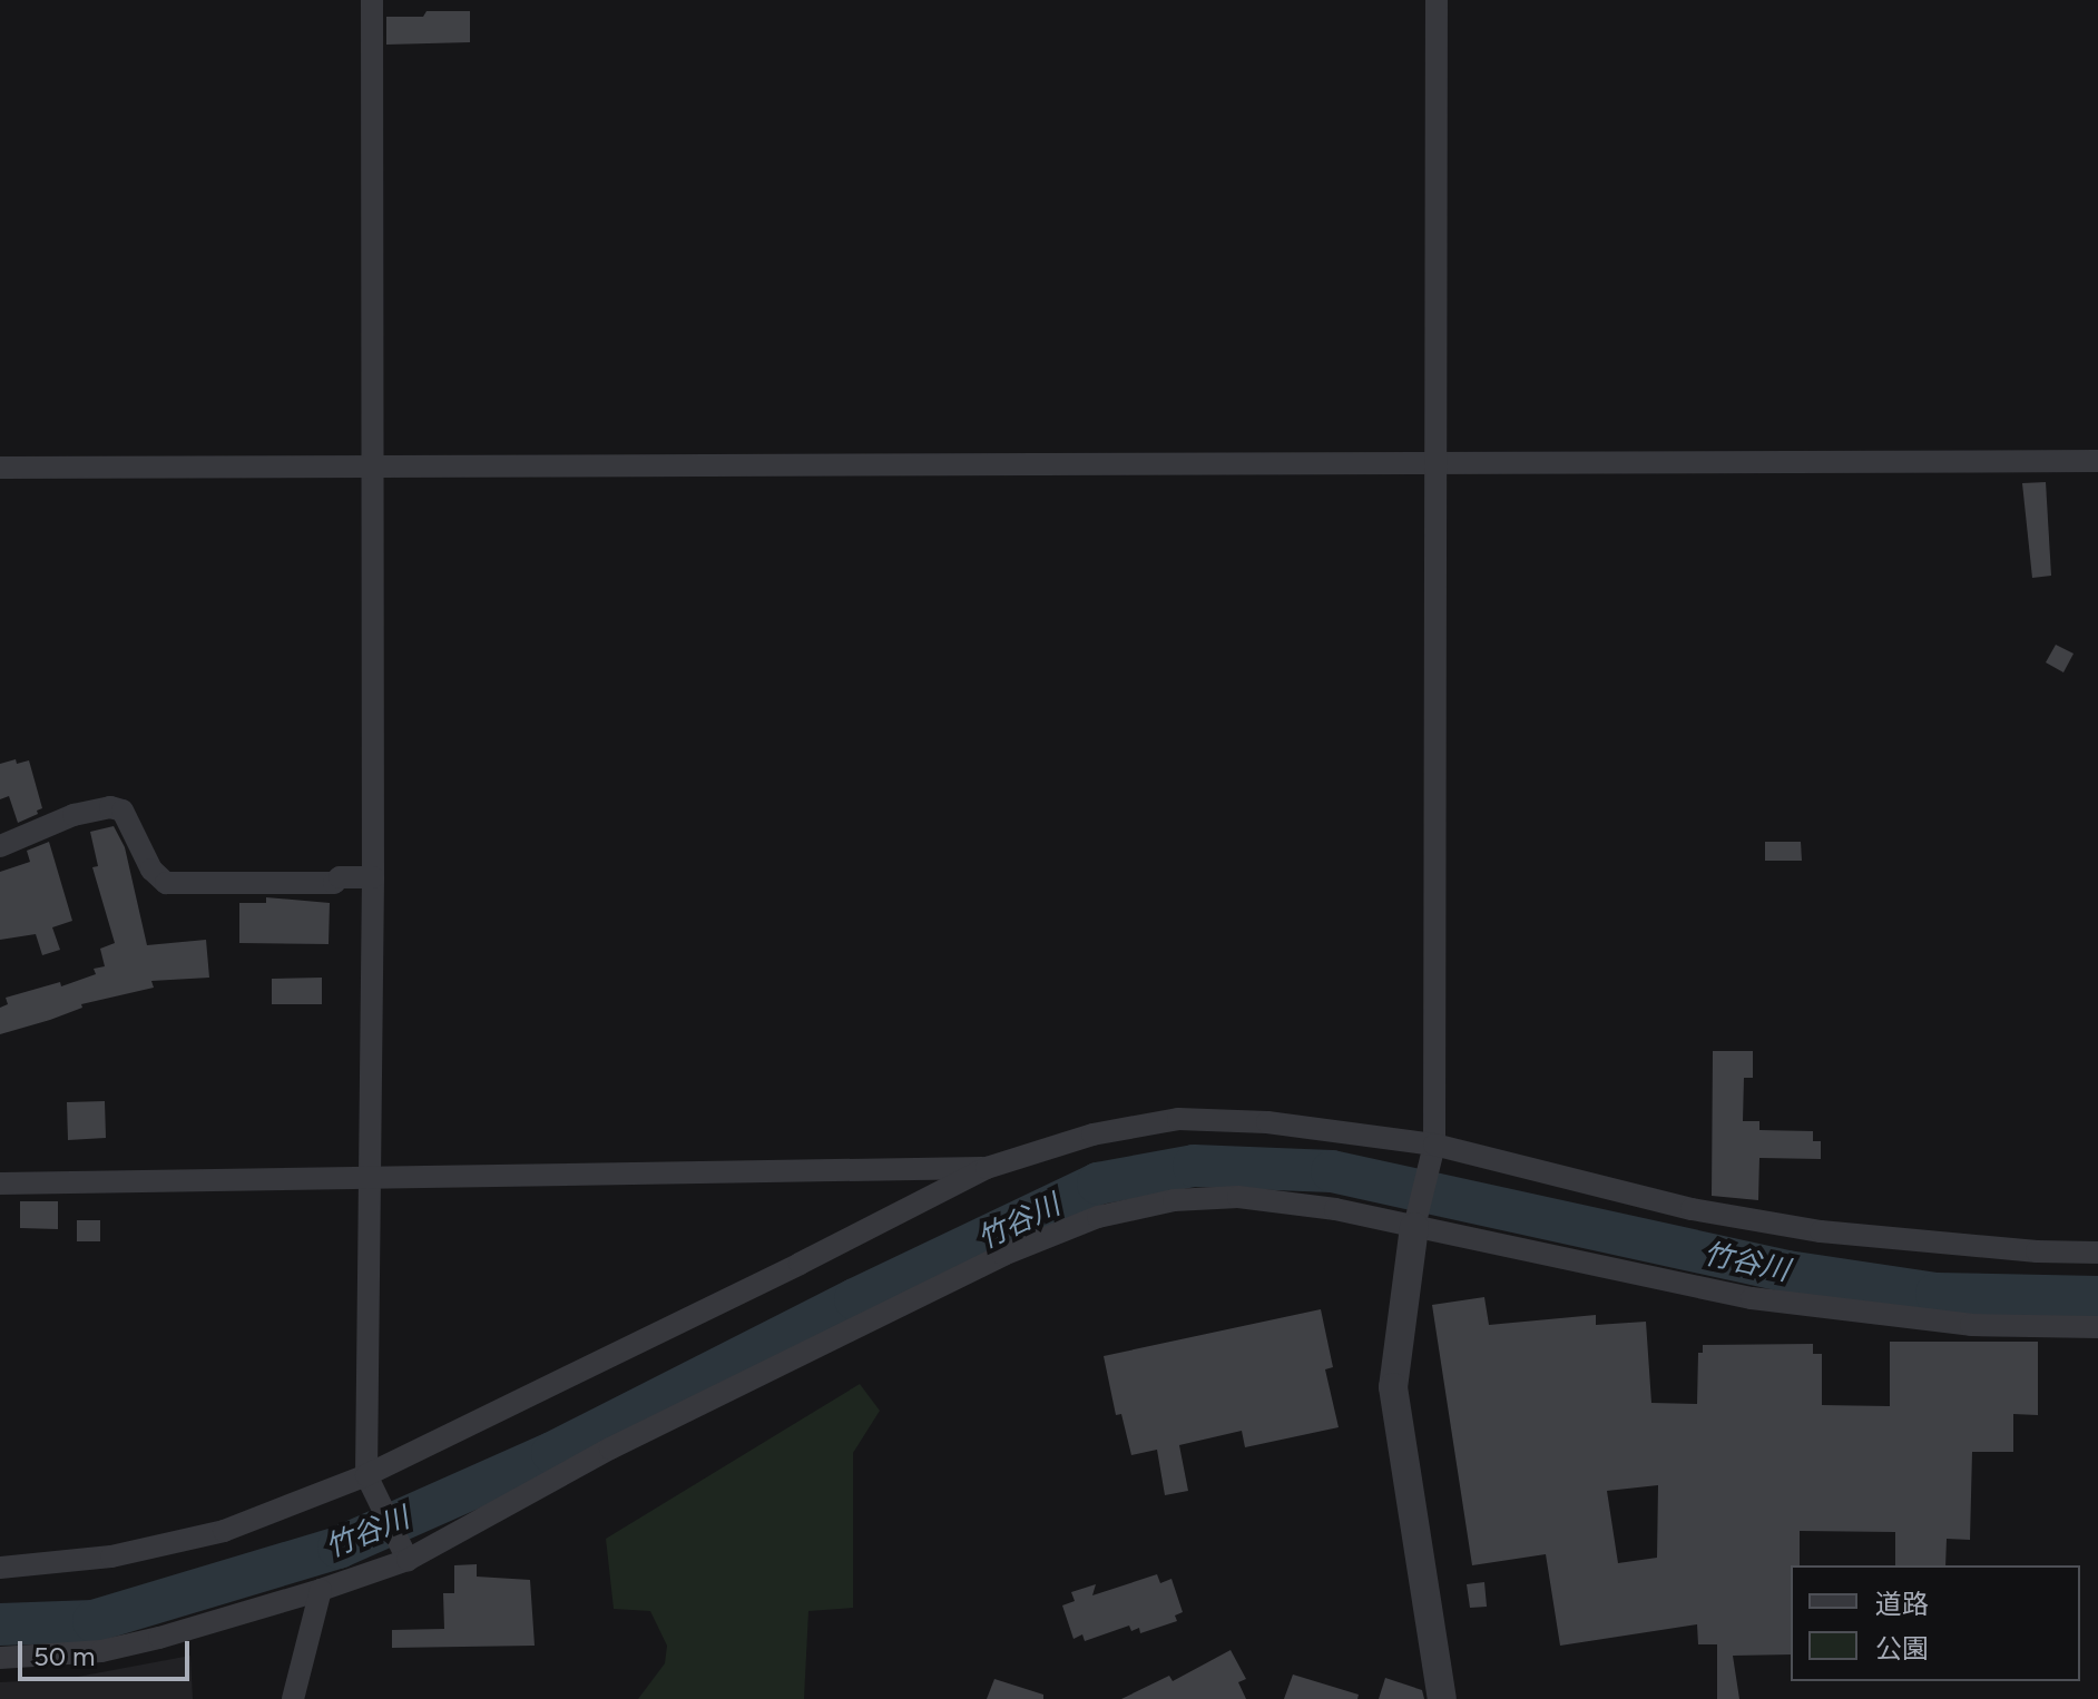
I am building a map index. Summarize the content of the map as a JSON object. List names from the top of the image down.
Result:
{
  "water": ["竹谷川"],
  "legend": ["道路", "公園"],
  "scale_bar": "50 m"
}
